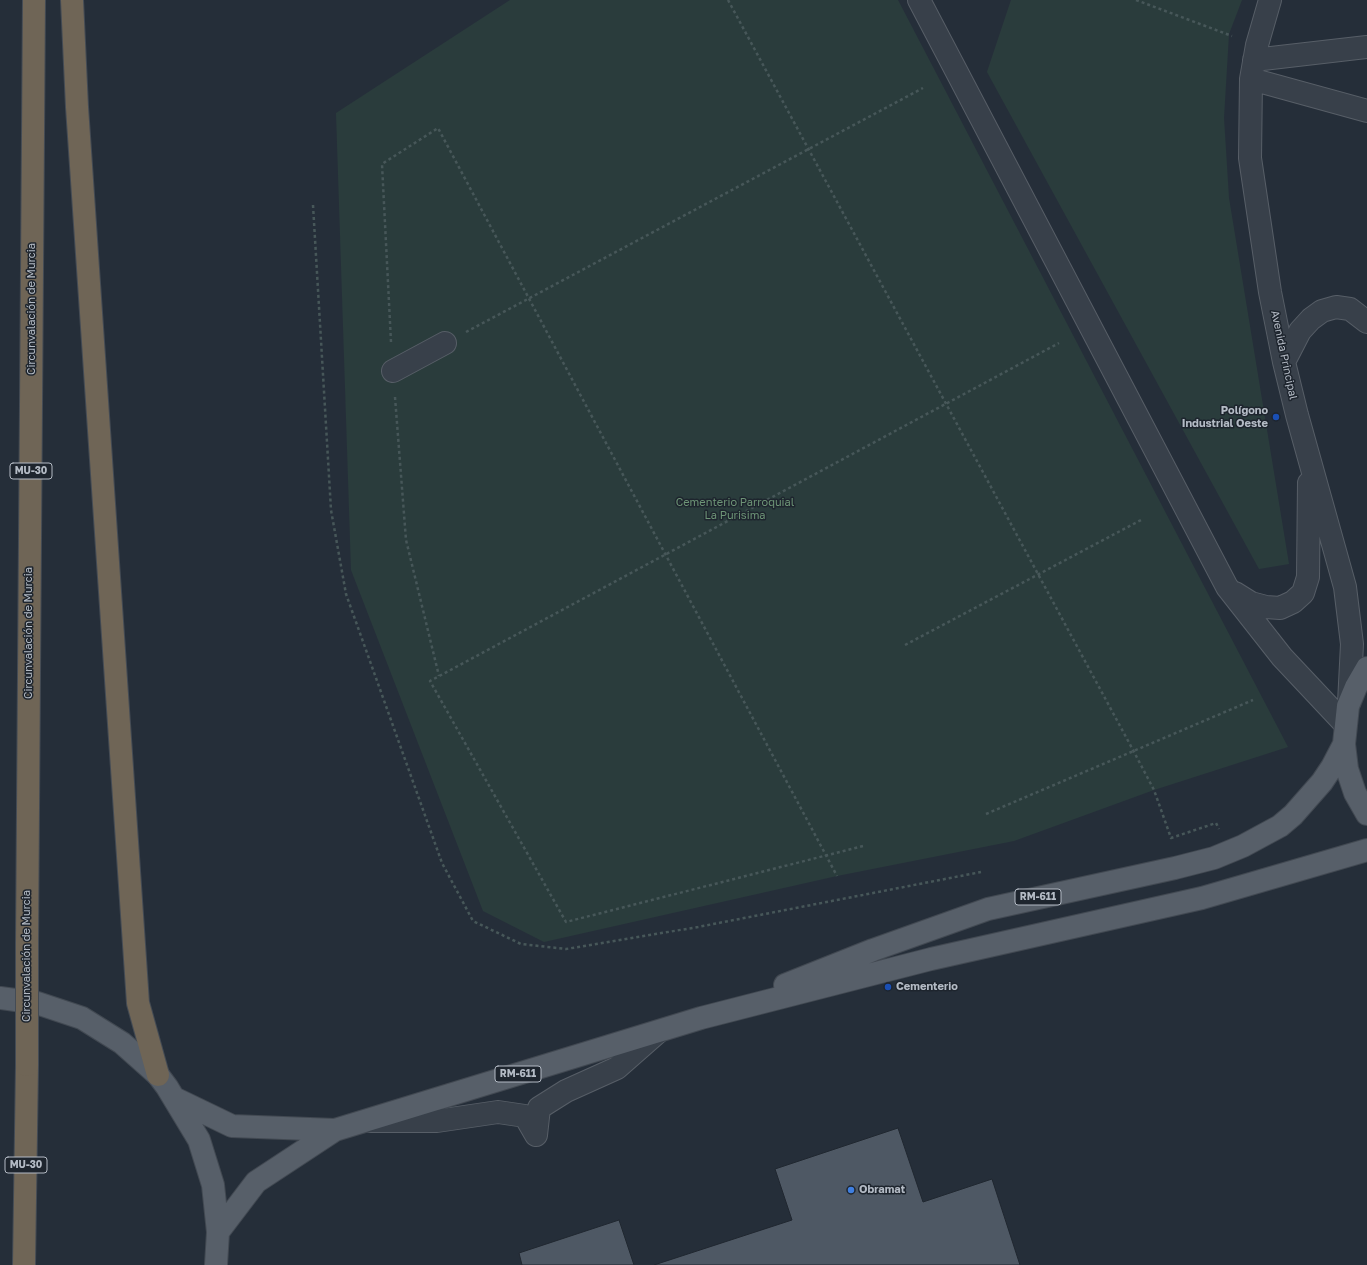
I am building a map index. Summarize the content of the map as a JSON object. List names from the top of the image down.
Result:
{
  "streets": {
    "highway": ["Circunvalación de Murcia", "MU-30"],
    "main road": ["RM-611"],
    "street": ["Avenida Principal"]
  },
  "crossings": [
    ["Avenida Principal", "RM-611"]
  ],
  "parks": ["Cementerio Parroquial La Purisima"],
  "places": ["Polígono Industrial Oeste", "Cementerio", "Obramat"]
}
